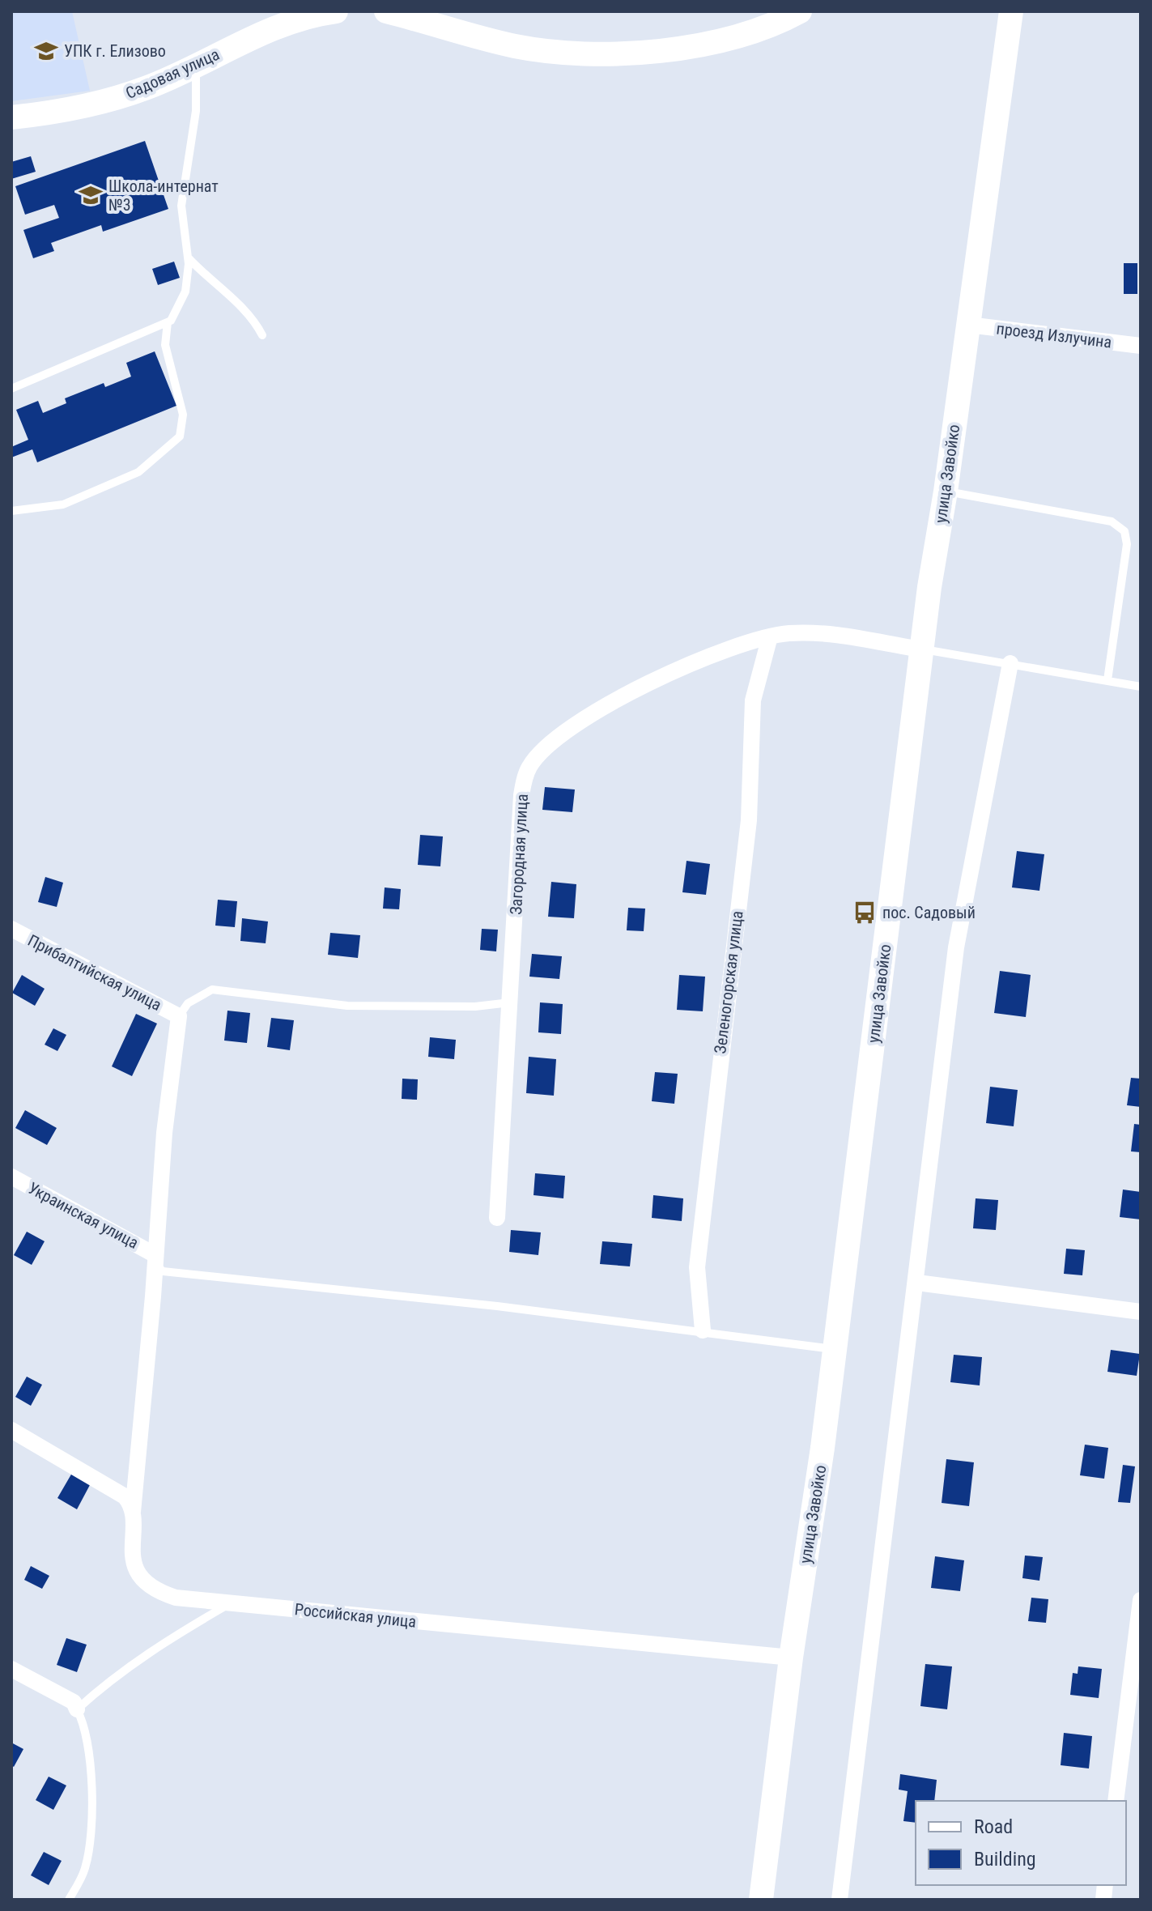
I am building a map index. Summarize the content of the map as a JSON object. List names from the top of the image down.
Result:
{
  "streets": {
    "main road": ["Садовая улица", "улица Завойко"],
    "street": [
      "проезд Излучина",
      "Загородная улица",
      "Прибалтийская улица",
      "Зеленогорская улица",
      "Украинская улица",
      "Российская улица"
    ]
  },
  "crossings": [
    ["проезд Излучина", "улица Завойко"],
    ["улица Завойко", "Загородная улица"],
    ["улица Завойко", "Российская улица"],
    ["Загородная улица", "Зеленогорская улица"],
    ["Прибалтийская улица", "Российская улица"],
    ["Украинская улица", "Российская улица"]
  ],
  "places": {
    "school or university": ["УПК г. Елизово", "Школа-интернат №3"],
    "bus stop": ["пос. Садовый"]
  },
  "legend": ["Road", "Building"]
}
